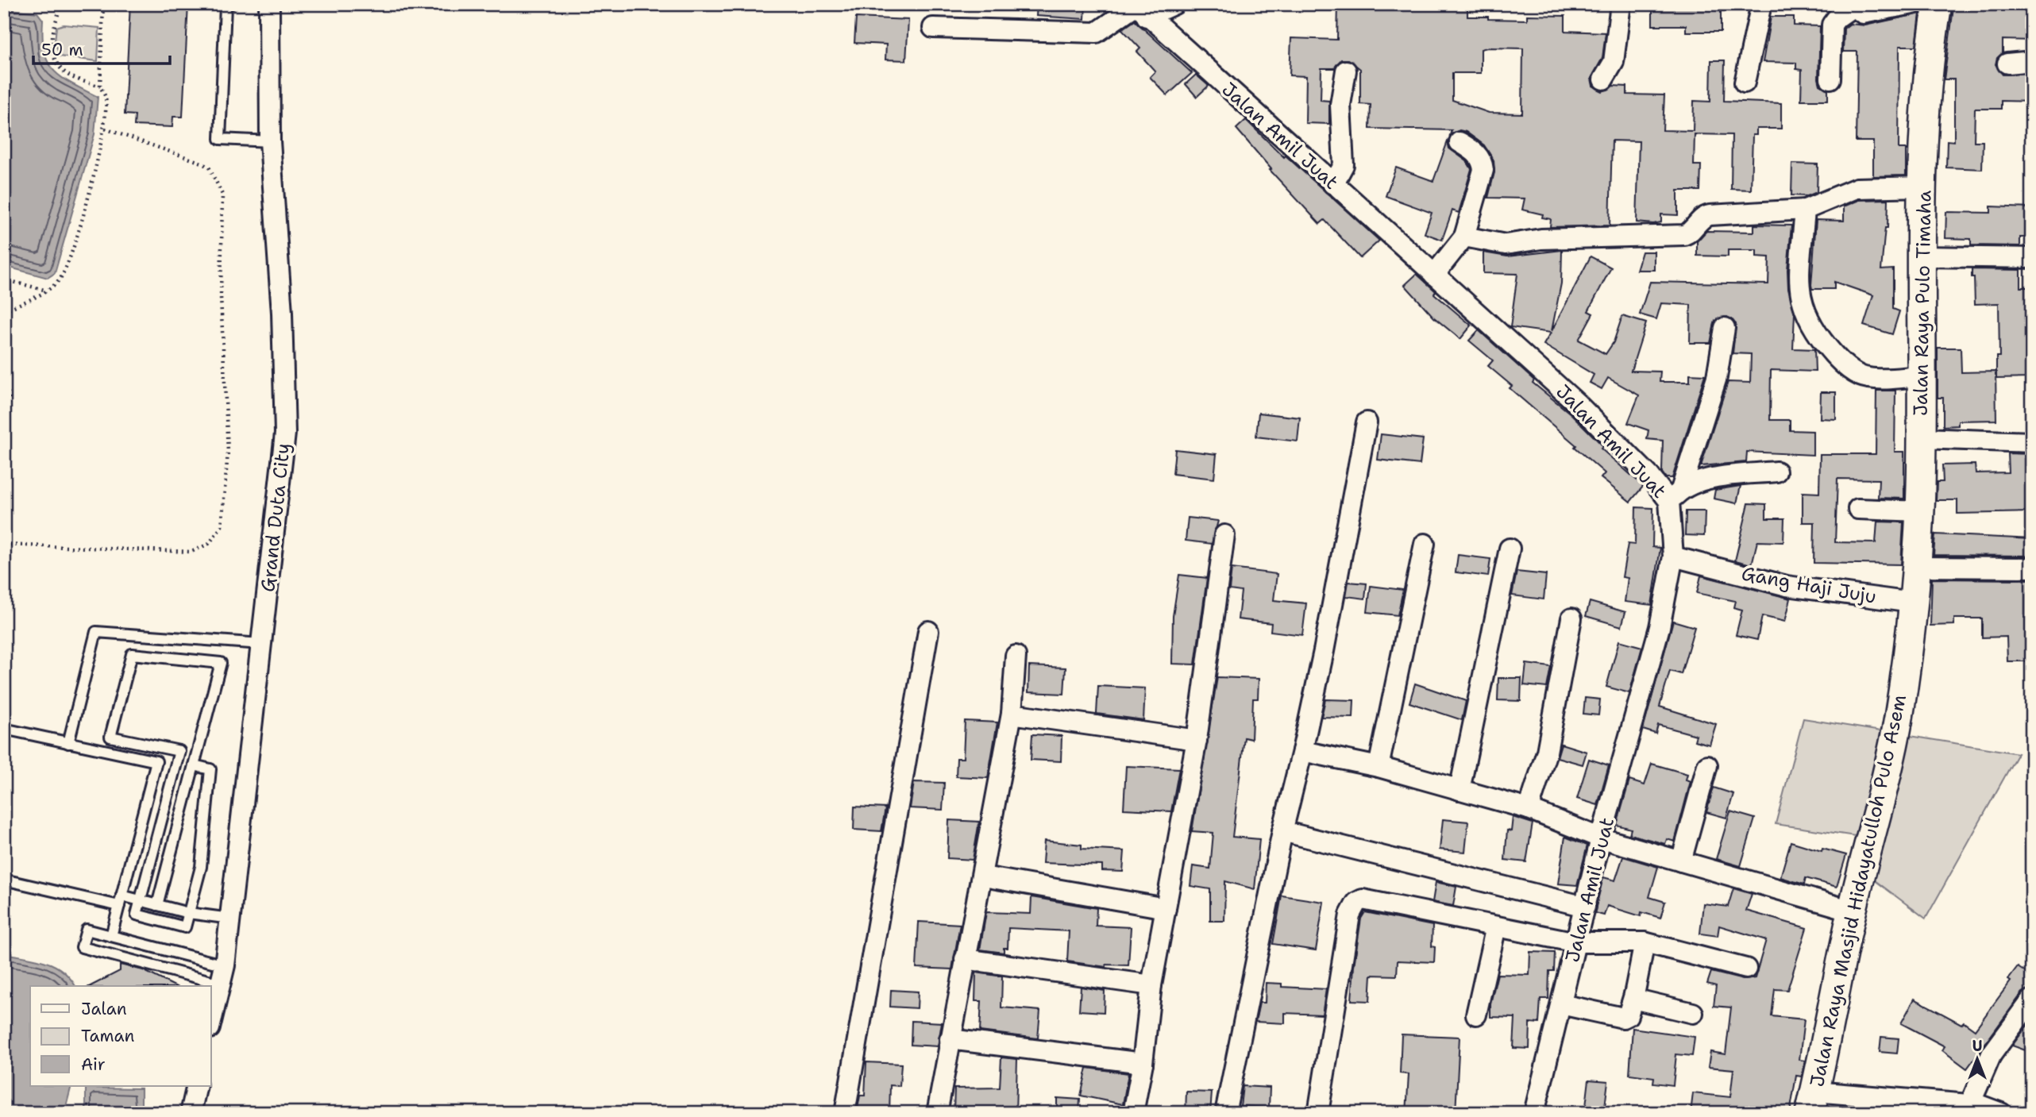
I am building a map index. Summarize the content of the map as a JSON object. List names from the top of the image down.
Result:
{
  "streets": {
    "street": [
      "Jalan Amil Juat",
      "Jalan Raya Pulo Timaha",
      "Grand Duta City",
      "Gang Haji Juju",
      "Jalan Raya Masjid Hidayatulloh Pulo Asem"
    ]
  },
  "crossings": [
    ["Jalan Amil Juat", "Gang Haji Juju"],
    ["Jalan Raya Pulo Timaha", "Gang Haji Juju"],
    ["Jalan Raya Pulo Timaha", "Jalan Raya Masjid Hidayatulloh Pulo Asem"],
    ["Gang Haji Juju", "Jalan Raya Masjid Hidayatulloh Pulo Asem"]
  ],
  "legend": ["Jalan", "Taman", "Air"],
  "scale_bar": "50 m",
  "north": "top"
}
